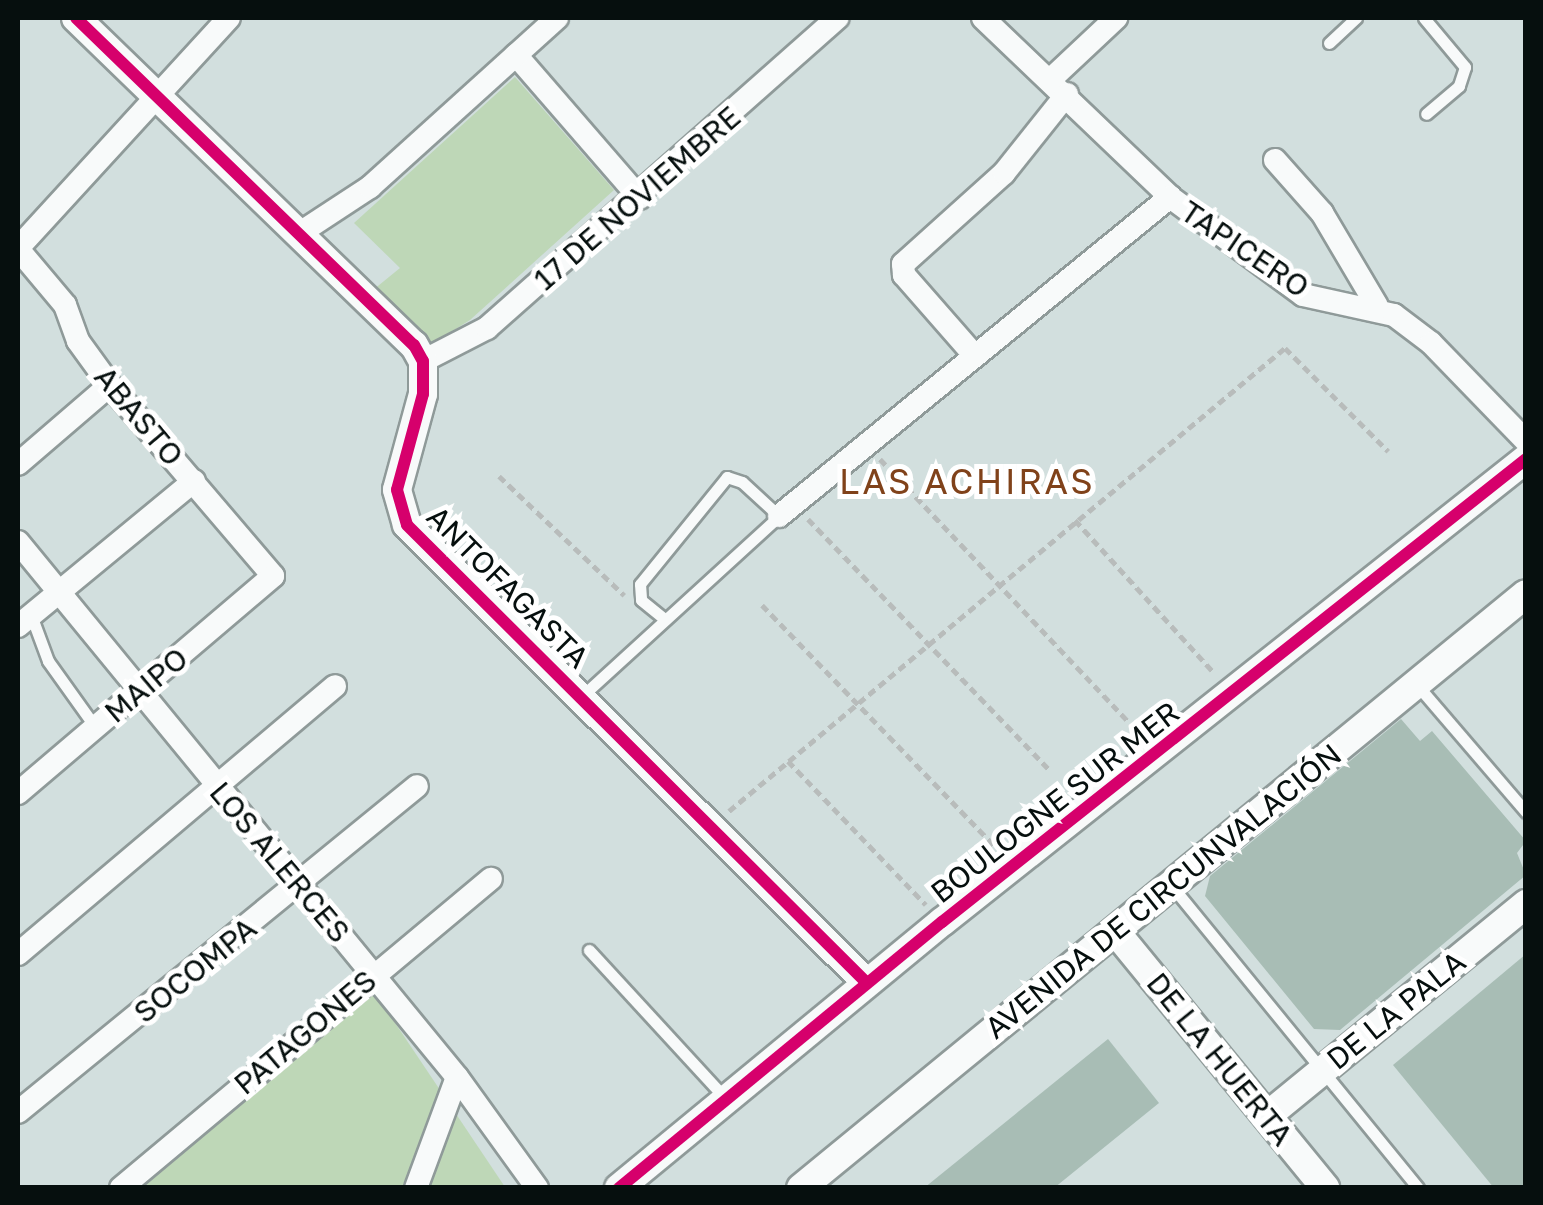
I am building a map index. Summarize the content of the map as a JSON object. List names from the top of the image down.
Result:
{
  "streets": {
    "street": [
      "17 DE NOVIEMBRE",
      "TAPICERO",
      "ABASTO",
      "ANTOFAGASTA",
      "MAIPO",
      "BOULOGNE SUR MER",
      "LOS ALERCES",
      "AVENIDA DE CIRCUNVALACIÓN",
      "SOCOMPA",
      "DE LA PALA",
      "PATAGONES",
      "DE LA HUERTA"
    ]
  },
  "crossings": [
    ["17 DE NOVIEMBRE", "ANTOFAGASTA"],
    ["ABASTO", "MAIPO"],
    ["ANTOFAGASTA", "BOULOGNE SUR MER"],
    ["MAIPO", "LOS ALERCES"],
    ["LOS ALERCES", "SOCOMPA"],
    ["LOS ALERCES", "PATAGONES"],
    ["AVENIDA DE CIRCUNVALACIÓN", "DE LA HUERTA"],
    ["DE LA PALA", "DE LA HUERTA"]
  ],
  "districts": ["LAS ACHIRAS"]
}
